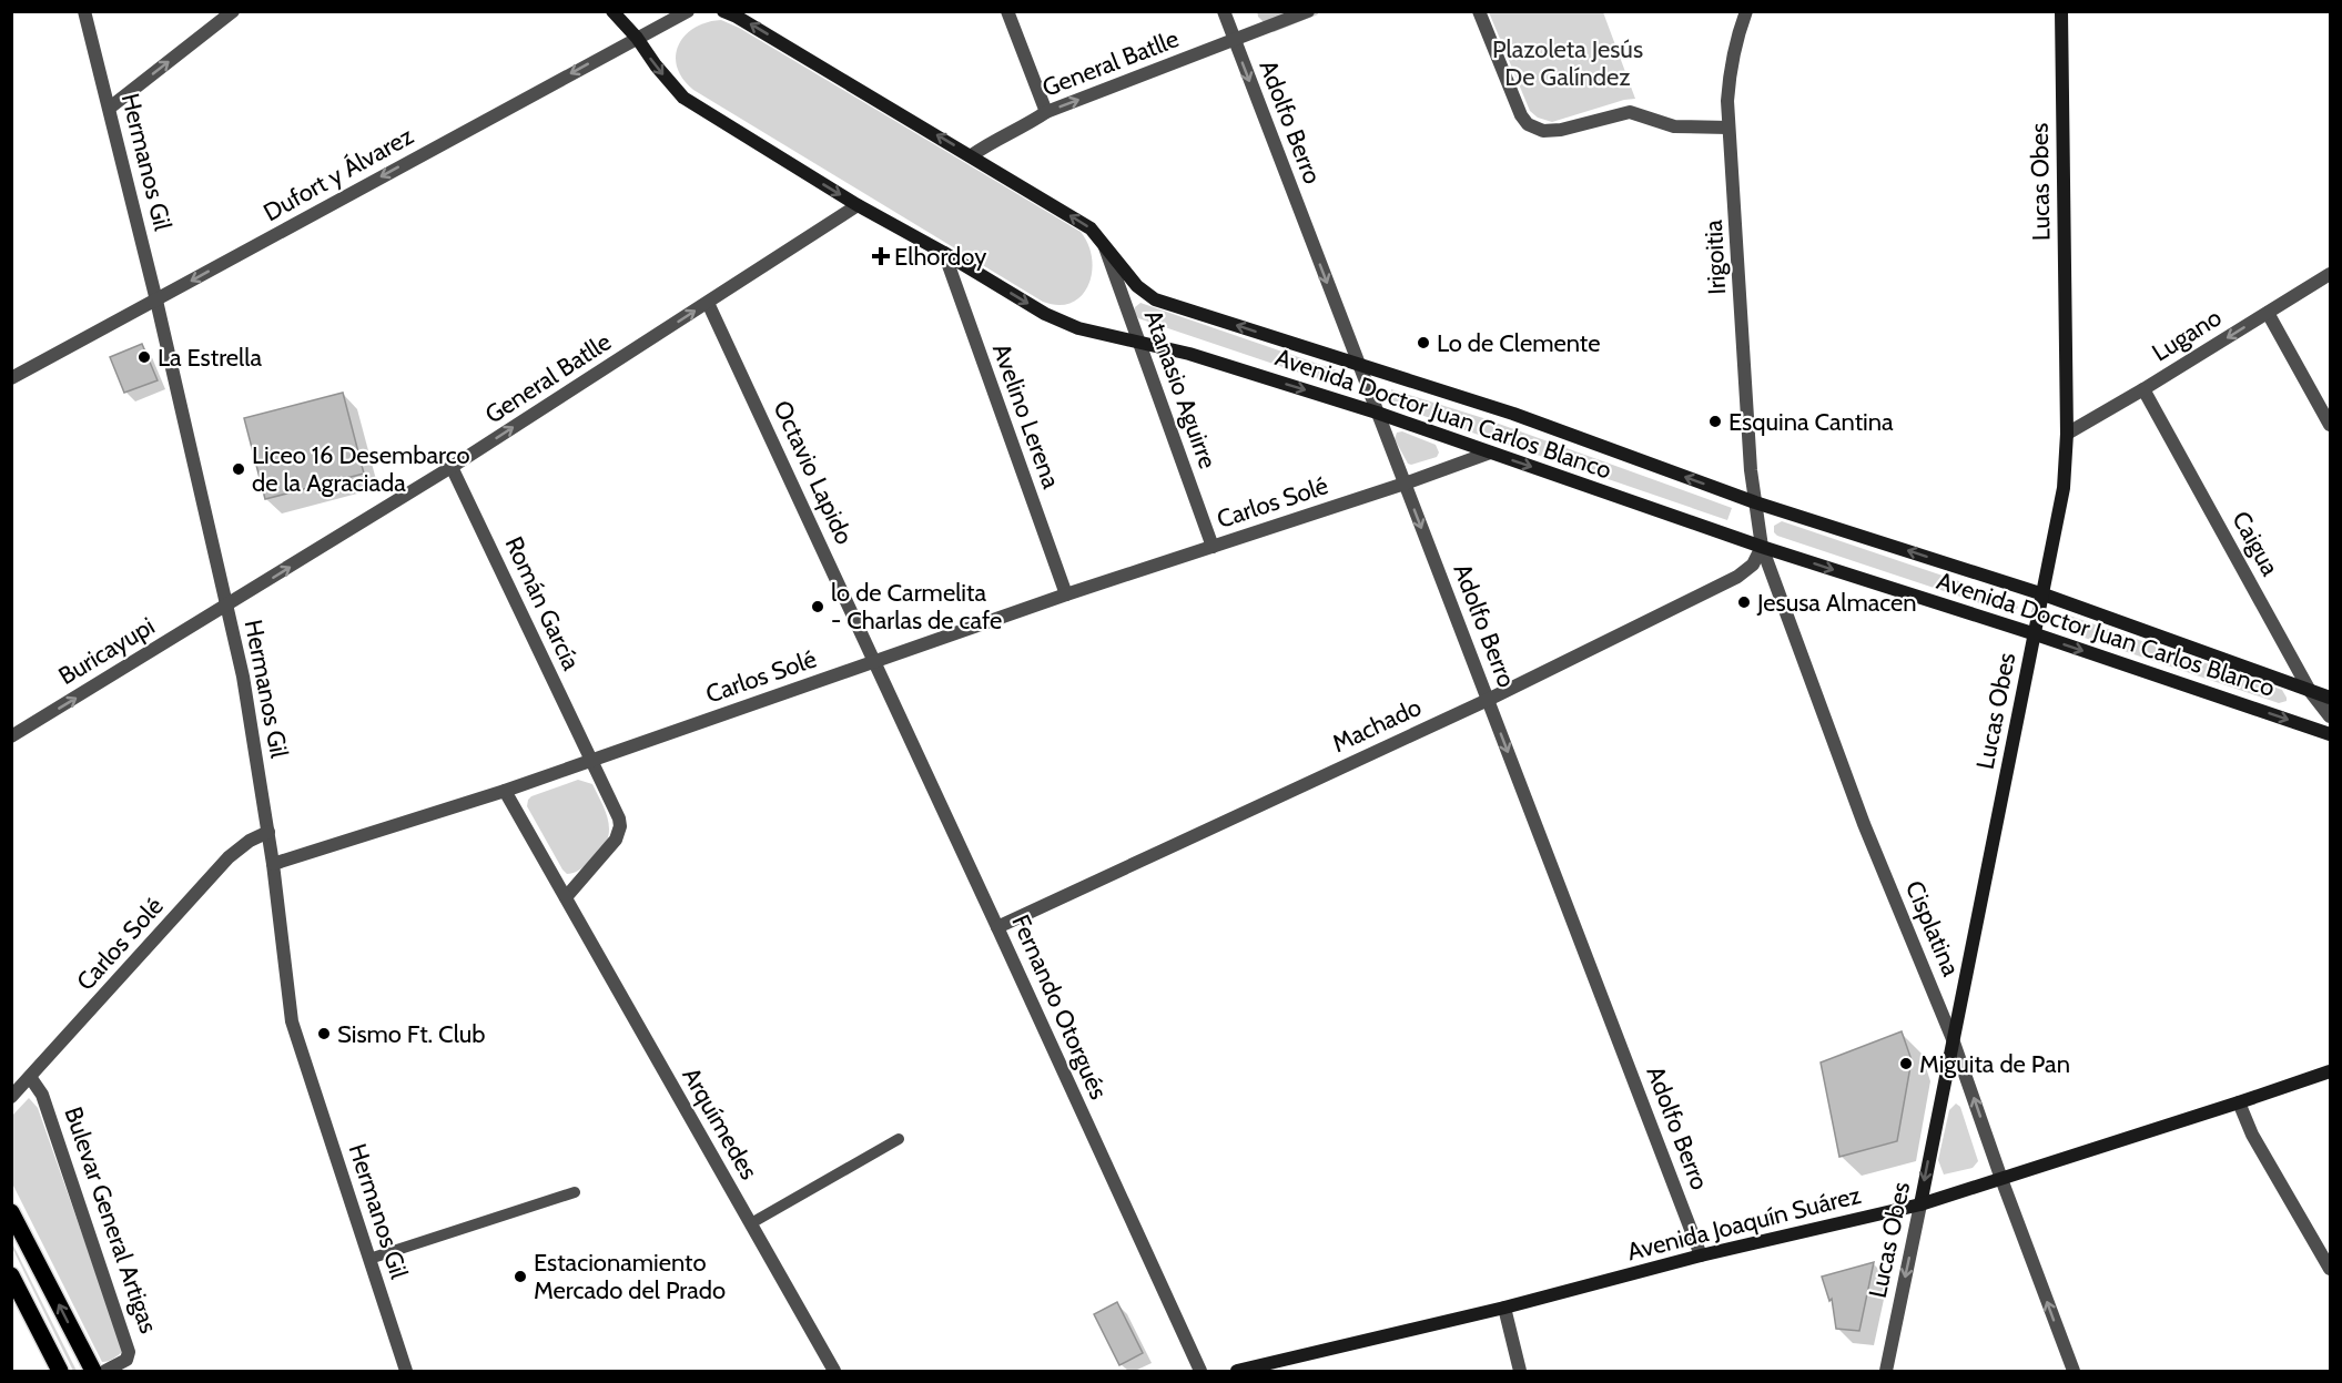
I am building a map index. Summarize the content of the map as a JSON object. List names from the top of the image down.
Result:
{
  "streets": {
    "street": [
      "General Batlle",
      "Adolfo Berro",
      "Hermanos Gil",
      "Dufort y Álvarez",
      "Lucas Obes",
      "Irigoitia",
      "Lugano",
      "Atanasio Aguirre",
      "Avenida Doctor Juan Carlos Blanco",
      "Avelino Lerena",
      "Octavio Lapido",
      "Carlos Solé",
      "Caigua",
      "Román García",
      "Buricayupi",
      "Machado",
      "Cisplatina",
      "Fernando Otorgués",
      "Arquímedes",
      "Bulevar General Artigas",
      "Avenida Joaquín Suárez"
    ]
  },
  "crossings": [
    ["General Batlle", "Adolfo Berro"],
    ["General Batlle", "Hermanos Gil"],
    ["General Batlle", "Avenida Doctor Juan Carlos Blanco"],
    ["General Batlle", "Octavio Lapido"],
    ["General Batlle", "Román García"],
    ["General Batlle", "Buricayupi"],
    ["Adolfo Berro", "Avenida Doctor Juan Carlos Blanco"],
    ["Adolfo Berro", "Carlos Solé"],
    ["Adolfo Berro", "Machado"],
    ["Adolfo Berro", "Avenida Joaquín Suárez"],
    ["Hermanos Gil", "Dufort y Álvarez"],
    ["Hermanos Gil", "Carlos Solé"],
    ["Hermanos Gil", "Buricayupi"],
    ["Dufort y Álvarez", "Avenida Doctor Juan Carlos Blanco"],
    ["Lucas Obes", "Lugano"],
    ["Lucas Obes", "Avenida Doctor Juan Carlos Blanco"],
    ["Lucas Obes", "Cisplatina"],
    ["Lucas Obes", "Avenida Joaquín Suárez"],
    ["Irigoitia", "Avenida Doctor Juan Carlos Blanco"],
    ["Irigoitia", "Cisplatina"],
    ["Lugano", "Caigua"],
    ["Atanasio Aguirre", "Avenida Doctor Juan Carlos Blanco"],
    ["Atanasio Aguirre", "Carlos Solé"],
    ["Avenida Doctor Juan Carlos Blanco", "Avelino Lerena"],
    ["Avenida Doctor Juan Carlos Blanco", "Carlos Solé"],
    ["Avenida Doctor Juan Carlos Blanco", "Caigua"],
    ["Avenida Doctor Juan Carlos Blanco", "Machado"],
    ["Avenida Doctor Juan Carlos Blanco", "Cisplatina"],
    ["Avelino Lerena", "Carlos Solé"],
    ["Octavio Lapido", "Carlos Solé"],
    ["Octavio Lapido", "Fernando Otorgués"],
    ["Carlos Solé", "Román García"],
    ["Carlos Solé", "Fernando Otorgués"],
    ["Carlos Solé", "Arquímedes"],
    ["Carlos Solé", "Bulevar General Artigas"],
    ["Machado", "Cisplatina"],
    ["Machado", "Fernando Otorgués"],
    ["Cisplatina", "Avenida Joaquín Suárez"]
  ],
  "one_way": [
    "General Batlle",
    "Adolfo Berro",
    "Dufort y Álvarez",
    "Lugano",
    "Buricayupi",
    "Cisplatina"
  ],
  "parks": ["Plazoleta Jesús De Galíndez"],
  "places": {
    "health": ["Elhordoy"],
    "other": [
      "Lo de Clemente",
      "La Estrella",
      "Esquina Cantina",
      "Liceo 16 Desembarco de la Agraciada",
      "Jesusa Almacen",
      "lo de Carmelita - Charlas de cafe",
      "Sismo Ft. Club",
      "Miguita de Pan",
      "Estacionamiento Mercado del Prado"
    ]
  }
}
